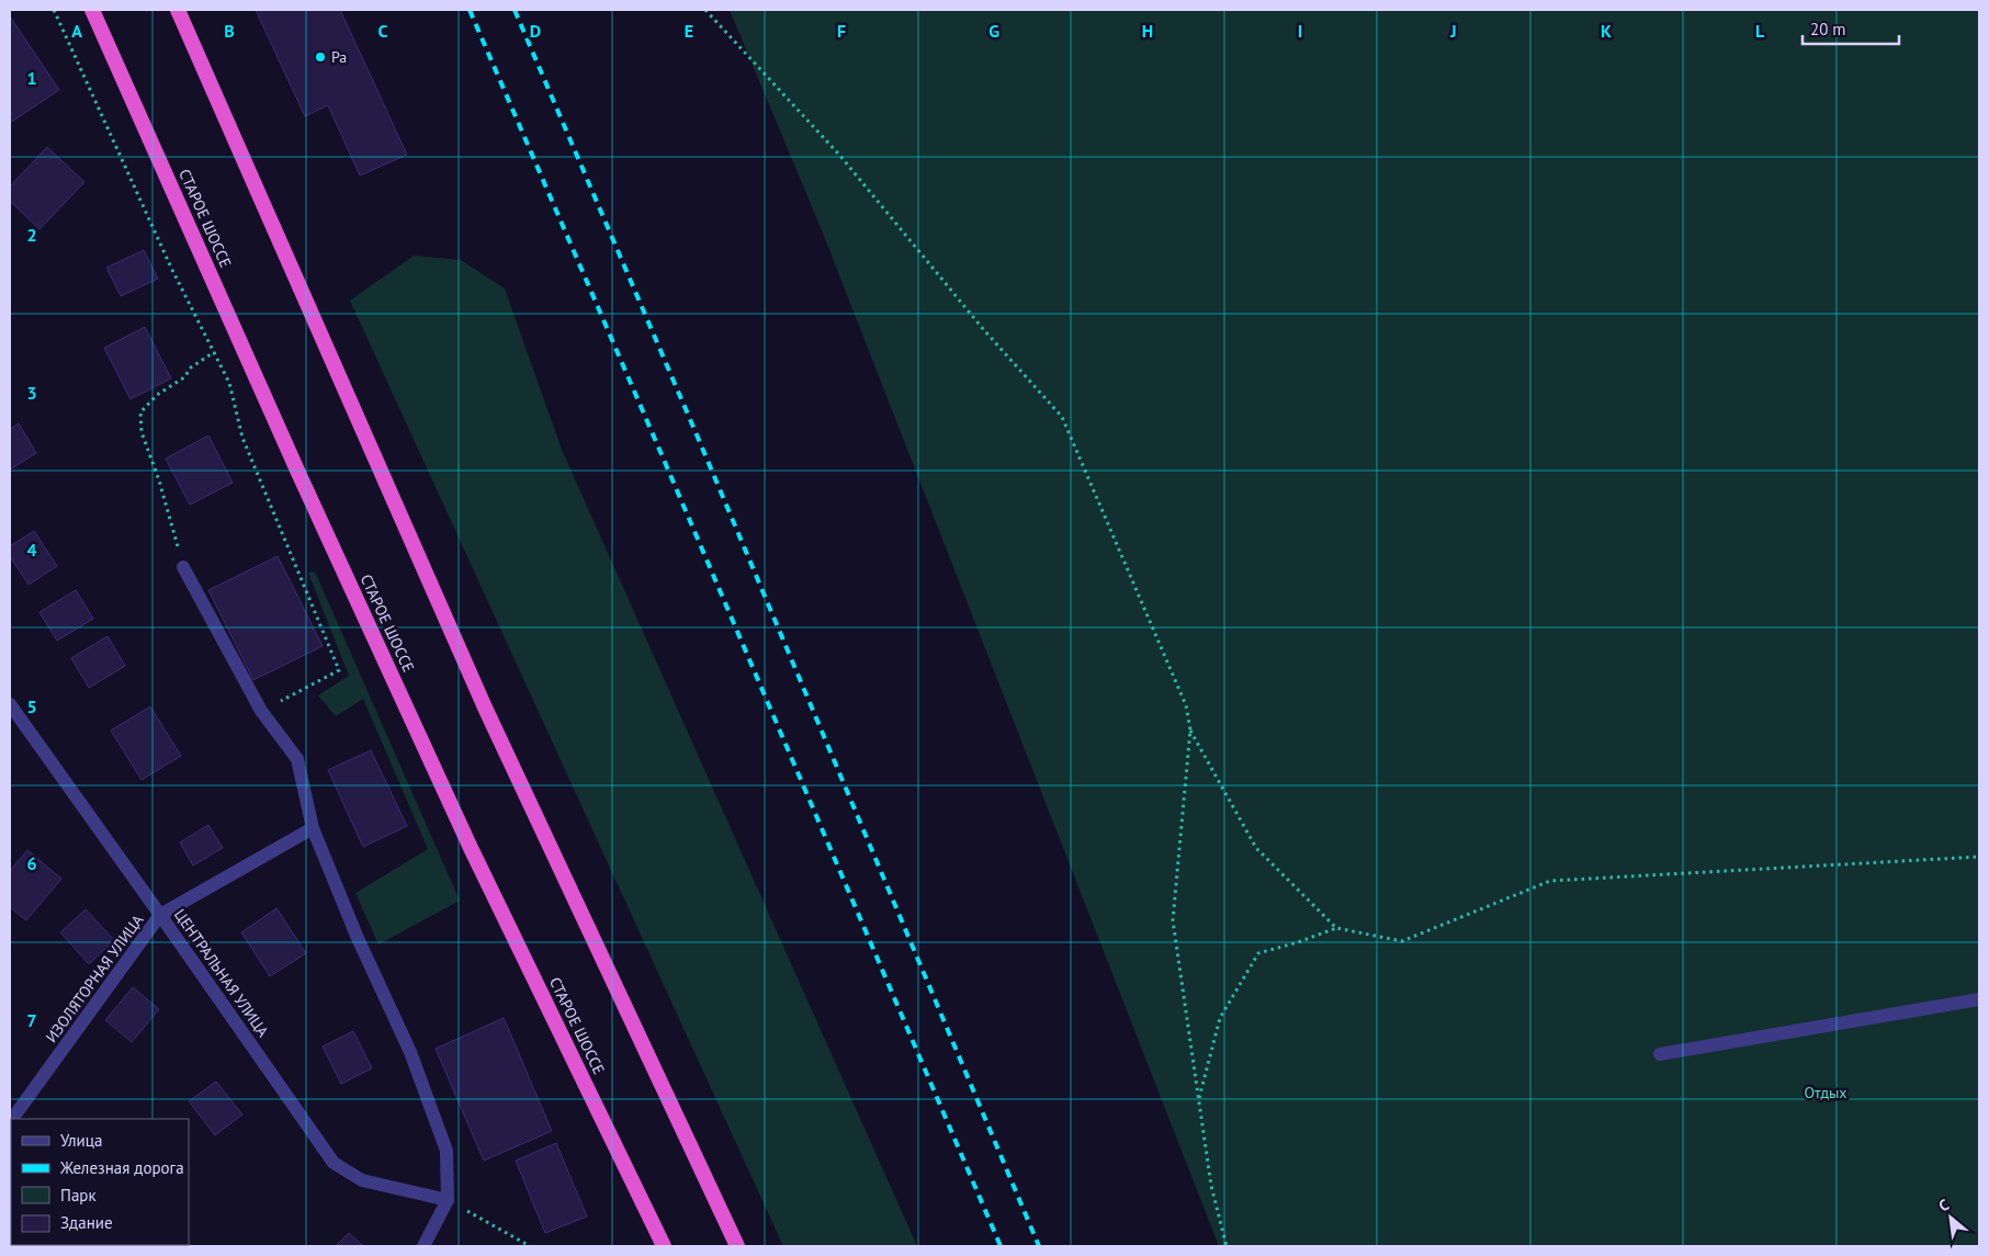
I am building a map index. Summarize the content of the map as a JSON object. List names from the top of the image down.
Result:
{
  "streets": {
    "highway": ["СТАРОЕ ШОССЕ"],
    "street": ["ЦЕНТРАЛЬНАЯ УЛИЦА", "ИЗОЛЯТОРНАЯ УЛИЦА"]
  },
  "crossings": [
    ["ЦЕНТРАЛЬНАЯ УЛИЦА", "ИЗОЛЯТОРНАЯ УЛИЦА"]
  ],
  "parks": ["Отдых"],
  "places": ["Ра"],
  "legend": [
    "Улица",
    "Железная дорога",
    "Парк",
    "Здание"
  ],
  "scale_bar": "20 m",
  "north": "top left",
  "grid": {
    "columns": [
      "A",
      "B",
      "C",
      "D",
      "E",
      "F",
      "G",
      "H",
      "I",
      "J",
      "K",
      "L"
    ],
    "rows": [
      "1",
      "2",
      "3",
      "4",
      "5",
      "6",
      "7"
    ]
  }
}
